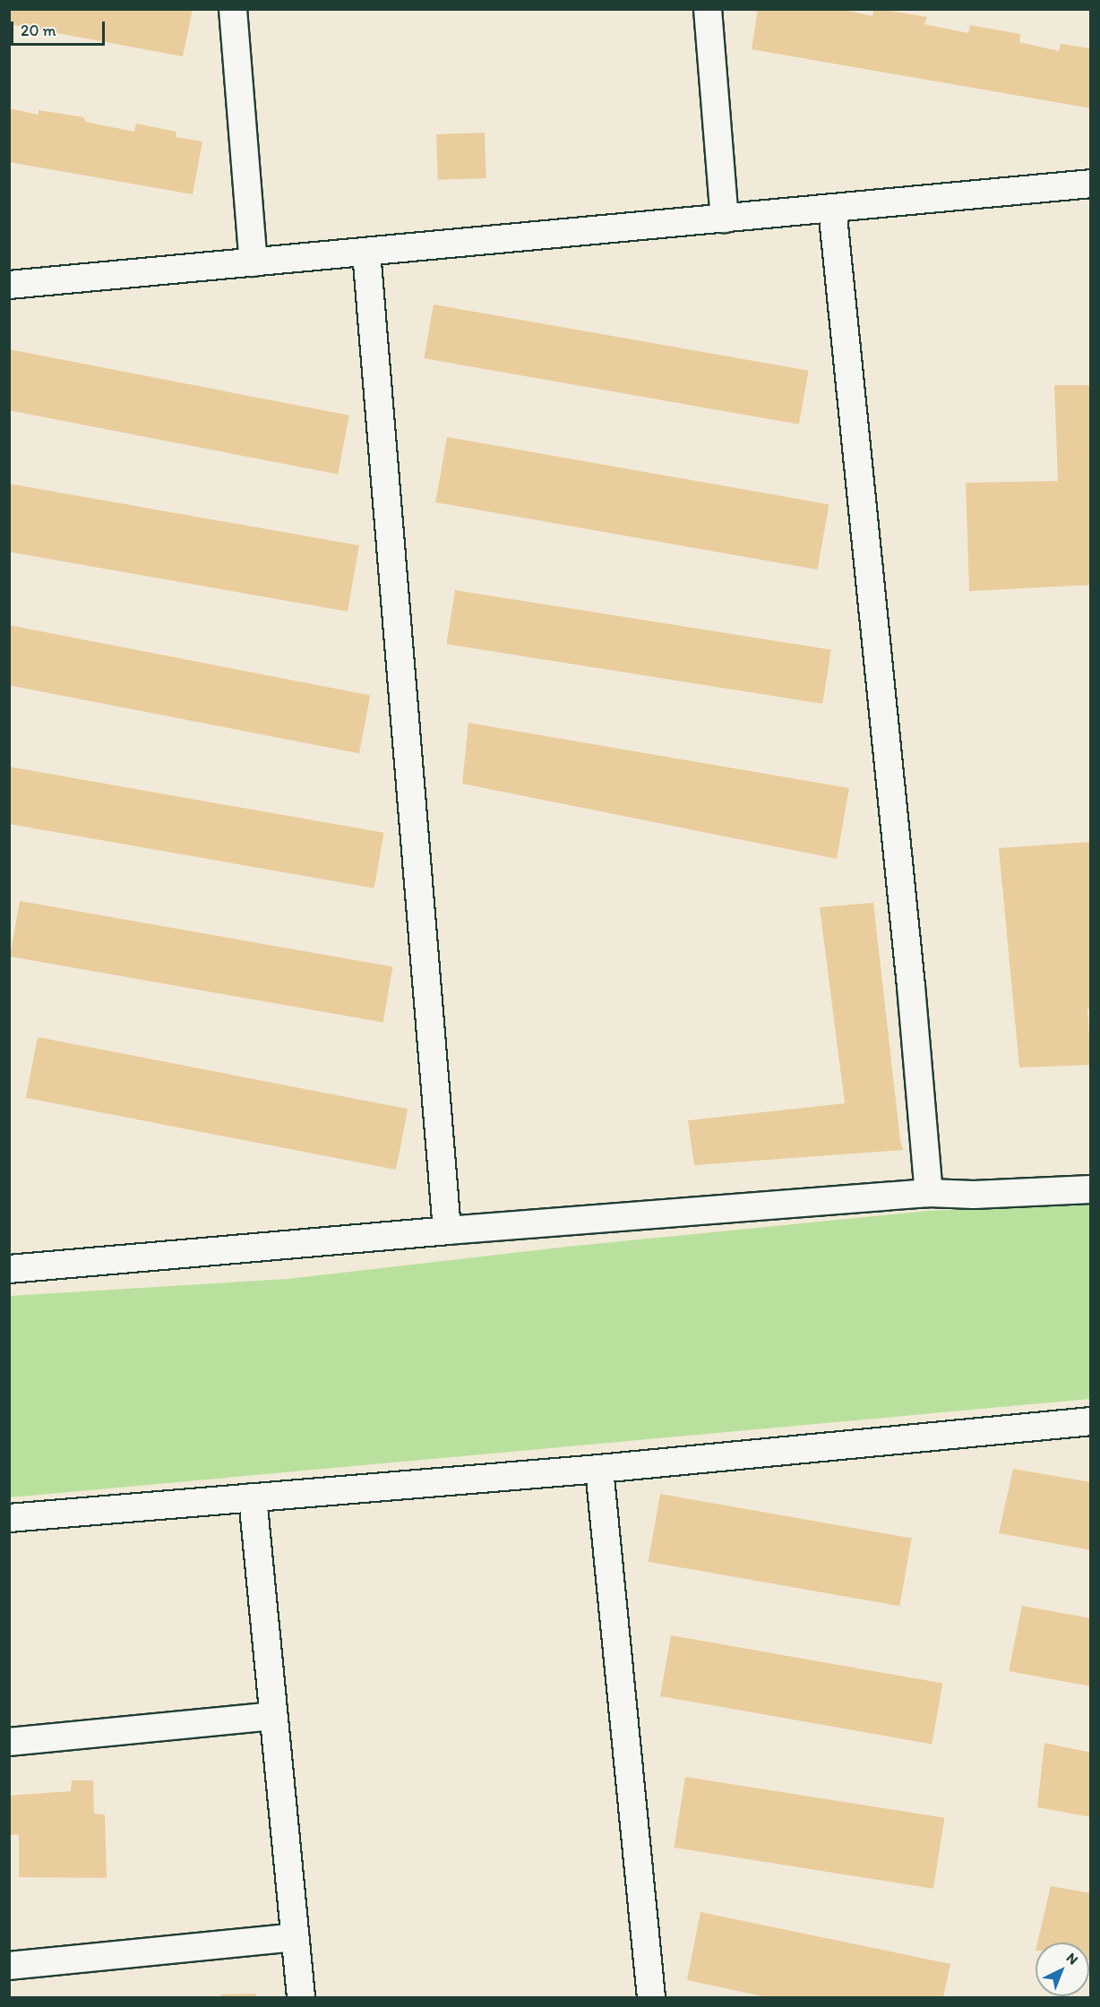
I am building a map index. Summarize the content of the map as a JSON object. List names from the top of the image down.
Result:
{
  "scale_bar": "20 m",
  "north": "top right"
}
